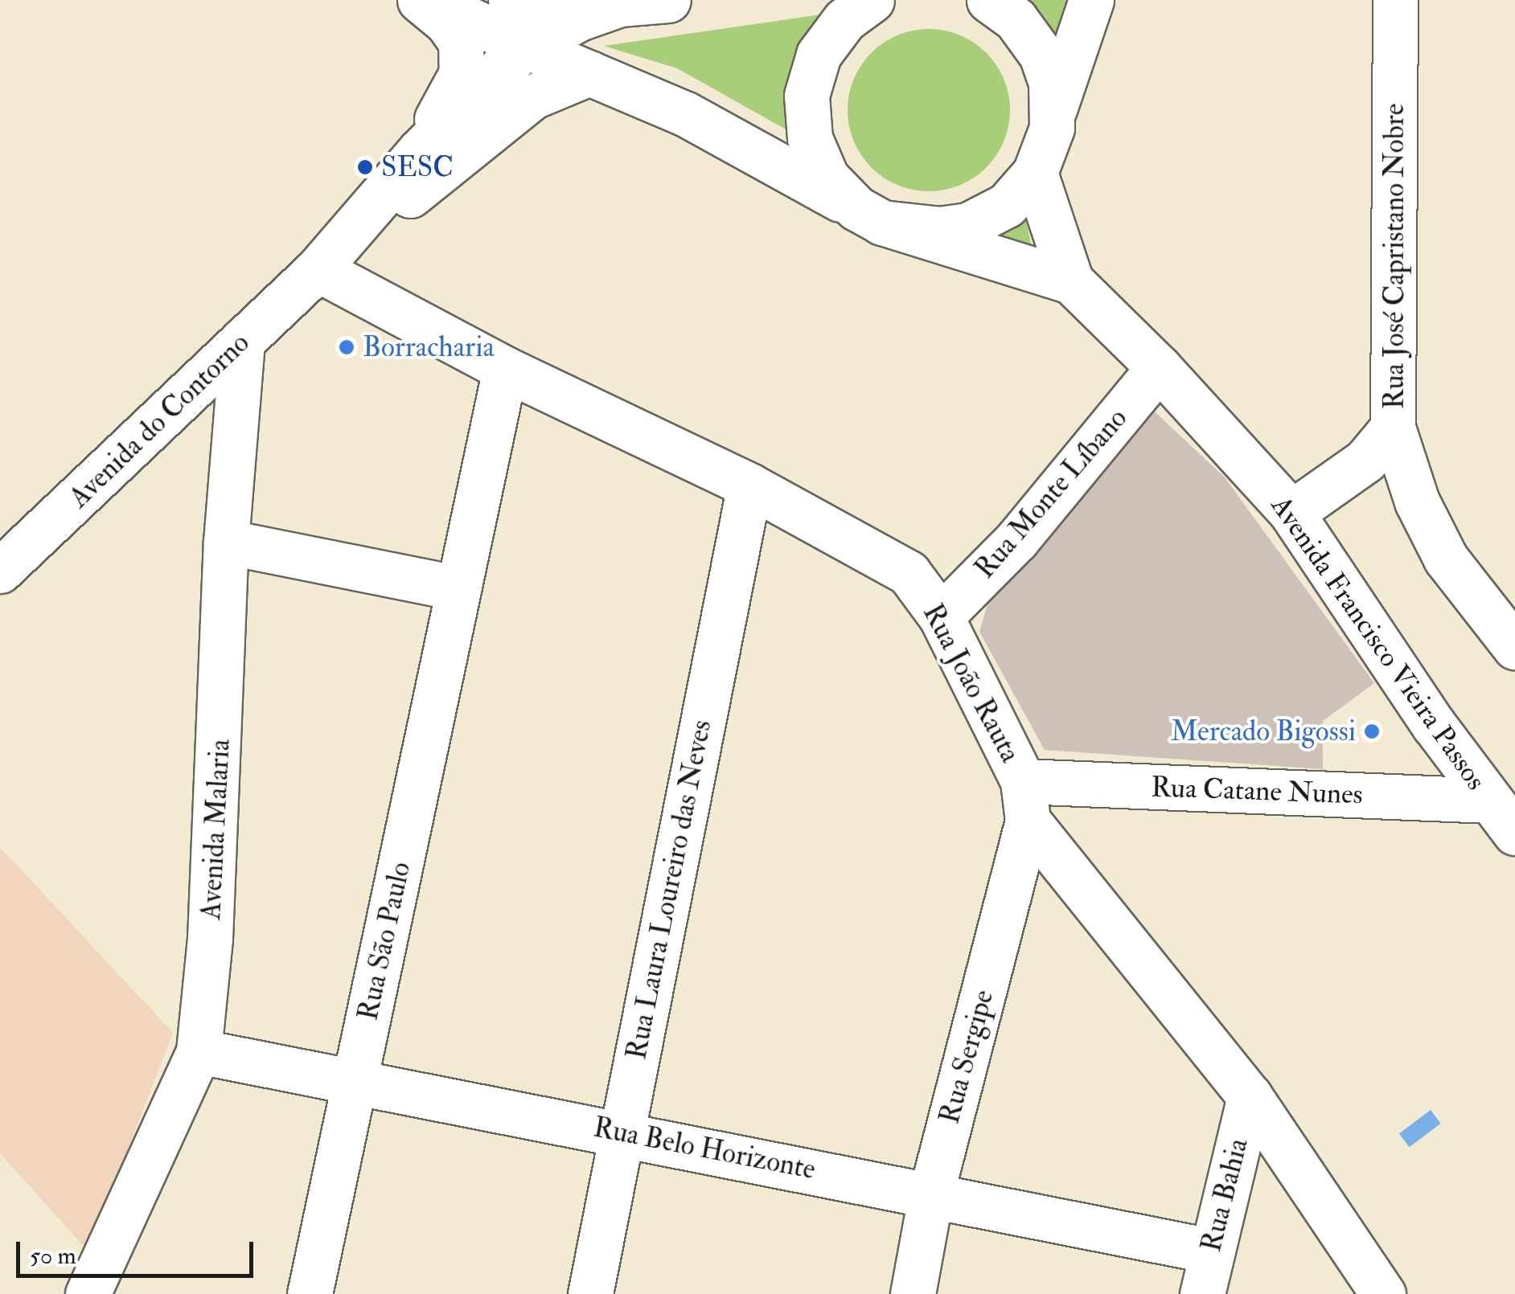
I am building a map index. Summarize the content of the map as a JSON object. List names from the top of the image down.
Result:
{
  "streets": {
    "street": [
      "Rua José Capristano Nobre",
      "Avenida do Contorno",
      "Rua Monte Líbano",
      "Avenida Francisco Vieira Passos",
      "Rua João Rauta",
      "Rua Catane Nunes",
      "Avenida Malaria",
      "Rua Laura Loureiro das Neves",
      "Rua São Paulo",
      "Rua Sergipe",
      "Rua Belo Horizonte",
      "Rua Bahia"
    ]
  },
  "crossings": [
    ["Rua José Capristano Nobre", "Avenida Francisco Vieira Passos"],
    ["Avenida do Contorno", "Rua João Rauta"],
    ["Avenida do Contorno", "Avenida Malaria"],
    ["Rua Monte Líbano", "Avenida Francisco Vieira Passos"],
    ["Rua Monte Líbano", "Rua João Rauta"],
    ["Avenida Francisco Vieira Passos", "Rua Catane Nunes"],
    ["Rua João Rauta", "Rua Catane Nunes"],
    ["Rua João Rauta", "Rua Laura Loureiro das Neves"],
    ["Rua João Rauta", "Rua São Paulo"],
    ["Rua João Rauta", "Rua Sergipe"],
    ["Rua João Rauta", "Rua Bahia"],
    ["Rua Catane Nunes", "Rua Sergipe"],
    ["Avenida Malaria", "Rua Belo Horizonte"],
    ["Rua Laura Loureiro das Neves", "Rua Belo Horizonte"],
    ["Rua São Paulo", "Rua Belo Horizonte"],
    ["Rua Sergipe", "Rua Belo Horizonte"],
    ["Rua Belo Horizonte", "Rua Bahia"]
  ],
  "places": ["SESC", "Borracharia", "Mercado Bigossi"],
  "scale_bar": "50 m"
}
